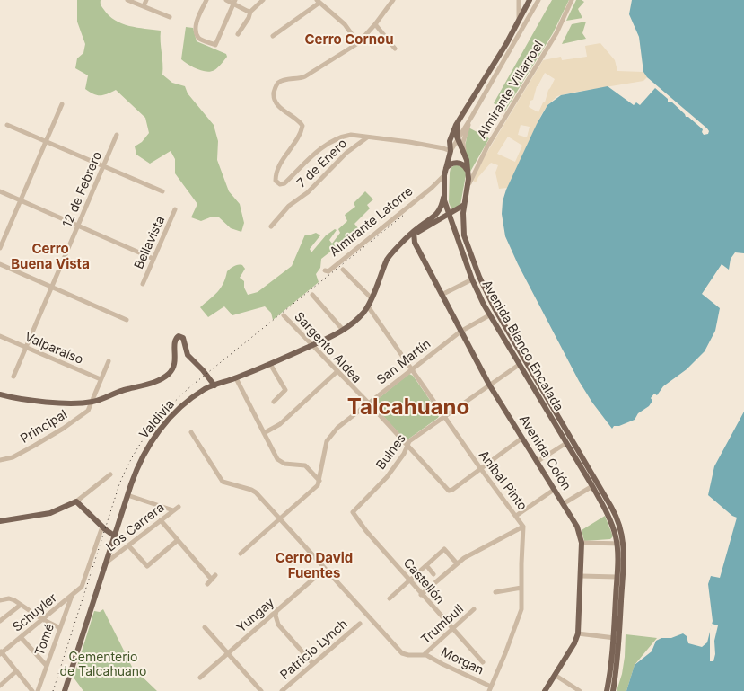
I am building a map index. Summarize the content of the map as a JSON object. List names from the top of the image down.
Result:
{
  "streets": {
    "main road": ["Avenida Blanco Encalada", "Valdivia", "Avenida Colón"],
    "street": [
      "Almirante Villarroel",
      "7 de Enero",
      "12 de Febrero",
      "Almirante Latorre",
      "Bellavista",
      "Sargento Aldea",
      "Valparaíso",
      "San Martín",
      "Principal",
      "Bulnes",
      "Aníbal Pinto",
      "Los Carrera",
      "Castellón",
      "Schuyler",
      "Yungay",
      "Trumbull",
      "Tomé",
      "Patricio Lynch",
      "Morgan"
    ]
  },
  "crossings": [
    ["Almirante Villarroel", "Avenida Blanco Encalada"],
    ["12 de Febrero", "Valparaíso"],
    ["Almirante Latorre", "Avenida Blanco Encalada"],
    ["Avenida Blanco Encalada", "San Martín"],
    ["Avenida Blanco Encalada", "Valdivia"],
    ["Avenida Blanco Encalada", "Bulnes"],
    ["Sargento Aldea", "San Martín"],
    ["Sargento Aldea", "Valdivia"],
    ["Sargento Aldea", "Bulnes"],
    ["Sargento Aldea", "Aníbal Pinto"],
    ["San Martín", "Avenida Colón"],
    ["San Martín", "Aníbal Pinto"],
    ["Valdivia", "Avenida Colón"],
    ["Valdivia", "Aníbal Pinto"],
    ["Valdivia", "Los Carrera"],
    ["Bulnes", "Avenida Colón"],
    ["Bulnes", "Aníbal Pinto"],
    ["Bulnes", "Castellón"],
    ["Aníbal Pinto", "Morgan"],
    ["Castellón", "Trumbull"],
    ["Schuyler", "Tomé"],
    ["Trumbull", "Morgan"]
  ],
  "districts": [
    "Cerro Cornou",
    "Cerro Buena Vista",
    "Talcahuano",
    "Cerro David Fuentes"
  ],
  "parks": ["Cementerio de Talcahuano"]
}
